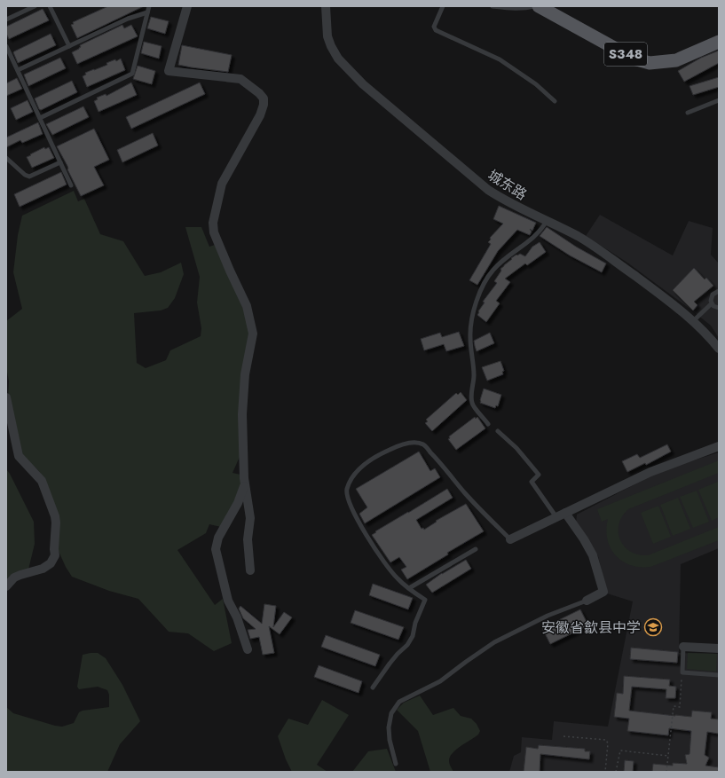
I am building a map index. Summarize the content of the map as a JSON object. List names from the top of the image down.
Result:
{
  "streets": {
    "main road": ["S348"],
    "street": ["城东路"]
  },
  "places": {
    "school or university": ["安徽省歙县中学"]
  }
}
